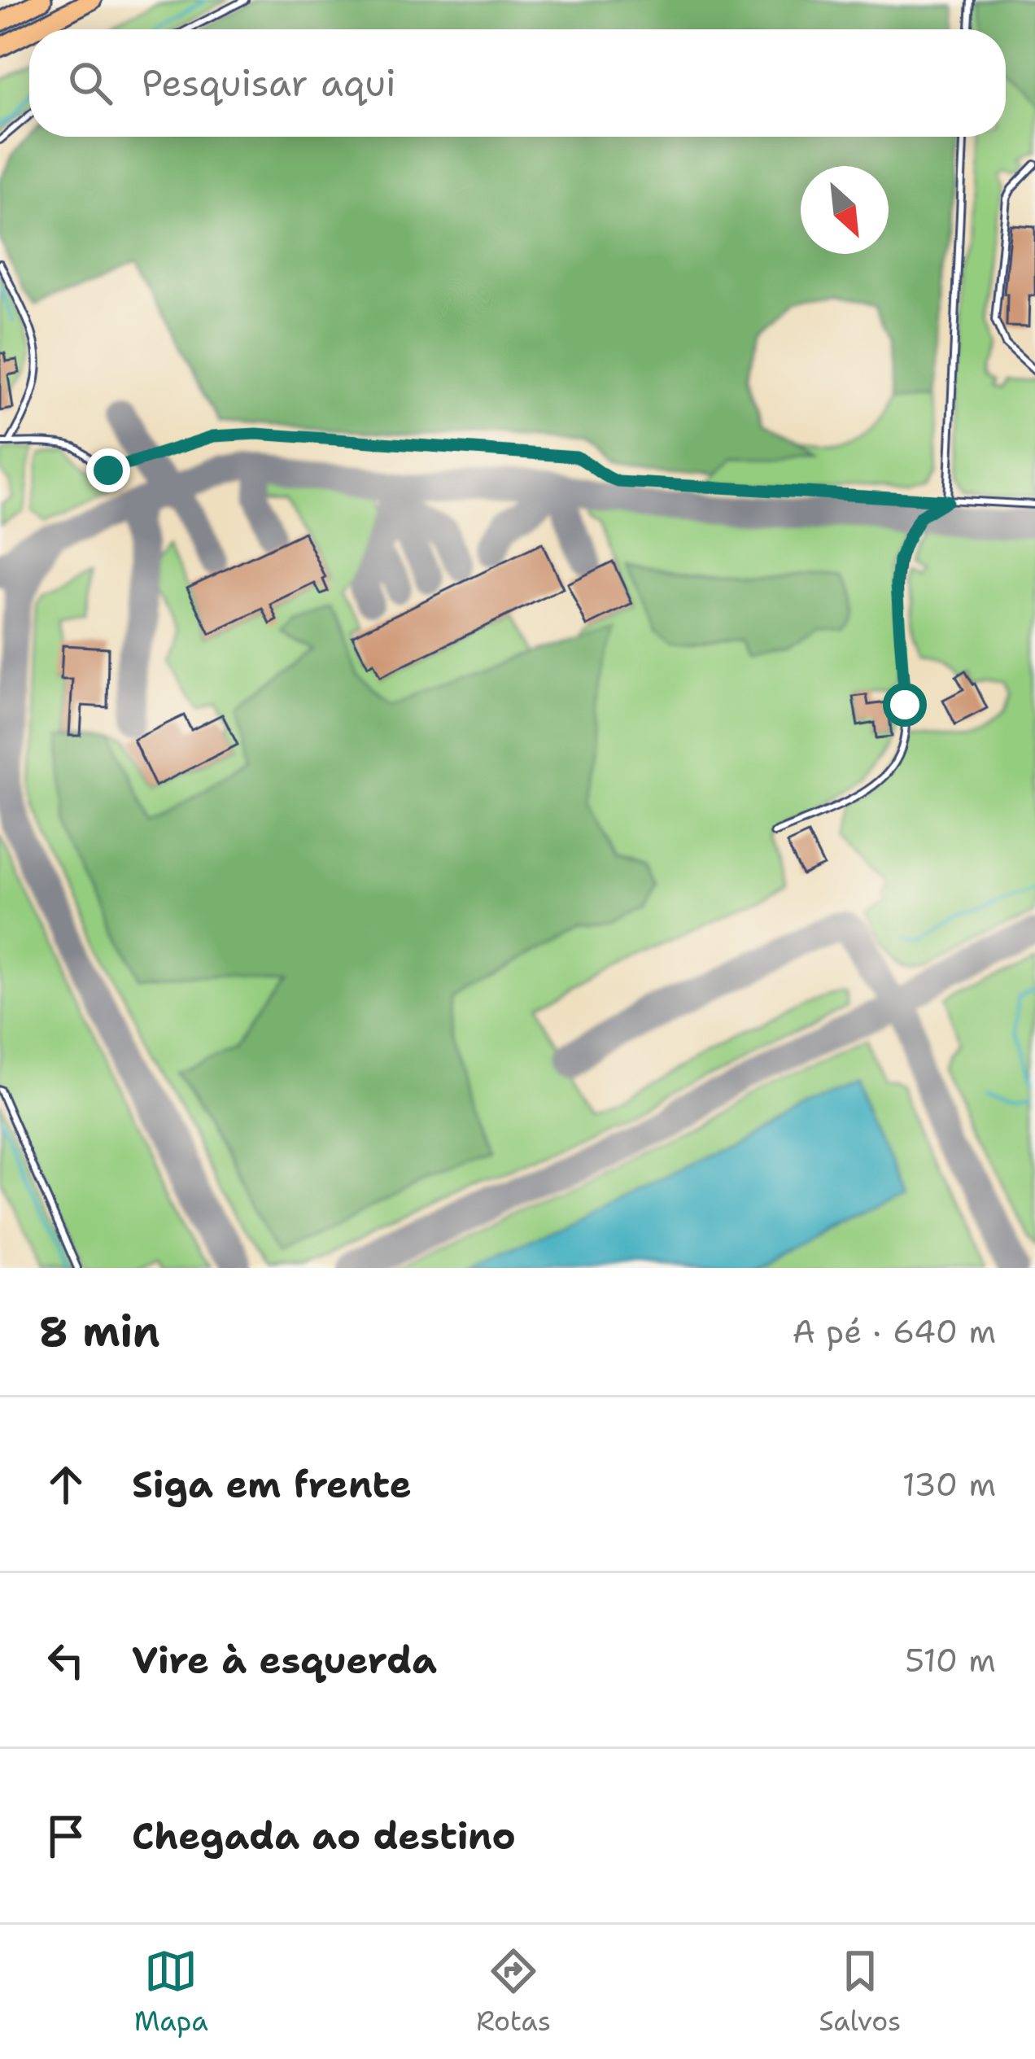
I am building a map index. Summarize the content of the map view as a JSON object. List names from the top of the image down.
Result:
{
  "north": "bottom right",
  "page": {
    "search": "Pesquisar aqui",
    "heading": ["8 min", "A pé · 640 m"],
    "list": [
      ["Siga em frente", "130 m"],
      ["Vire à esquerda", "510 m"],
      "Chegada ao destino"
    ],
    "nav": ["Mapa", "Rotas", "Salvos"]
  }
}
